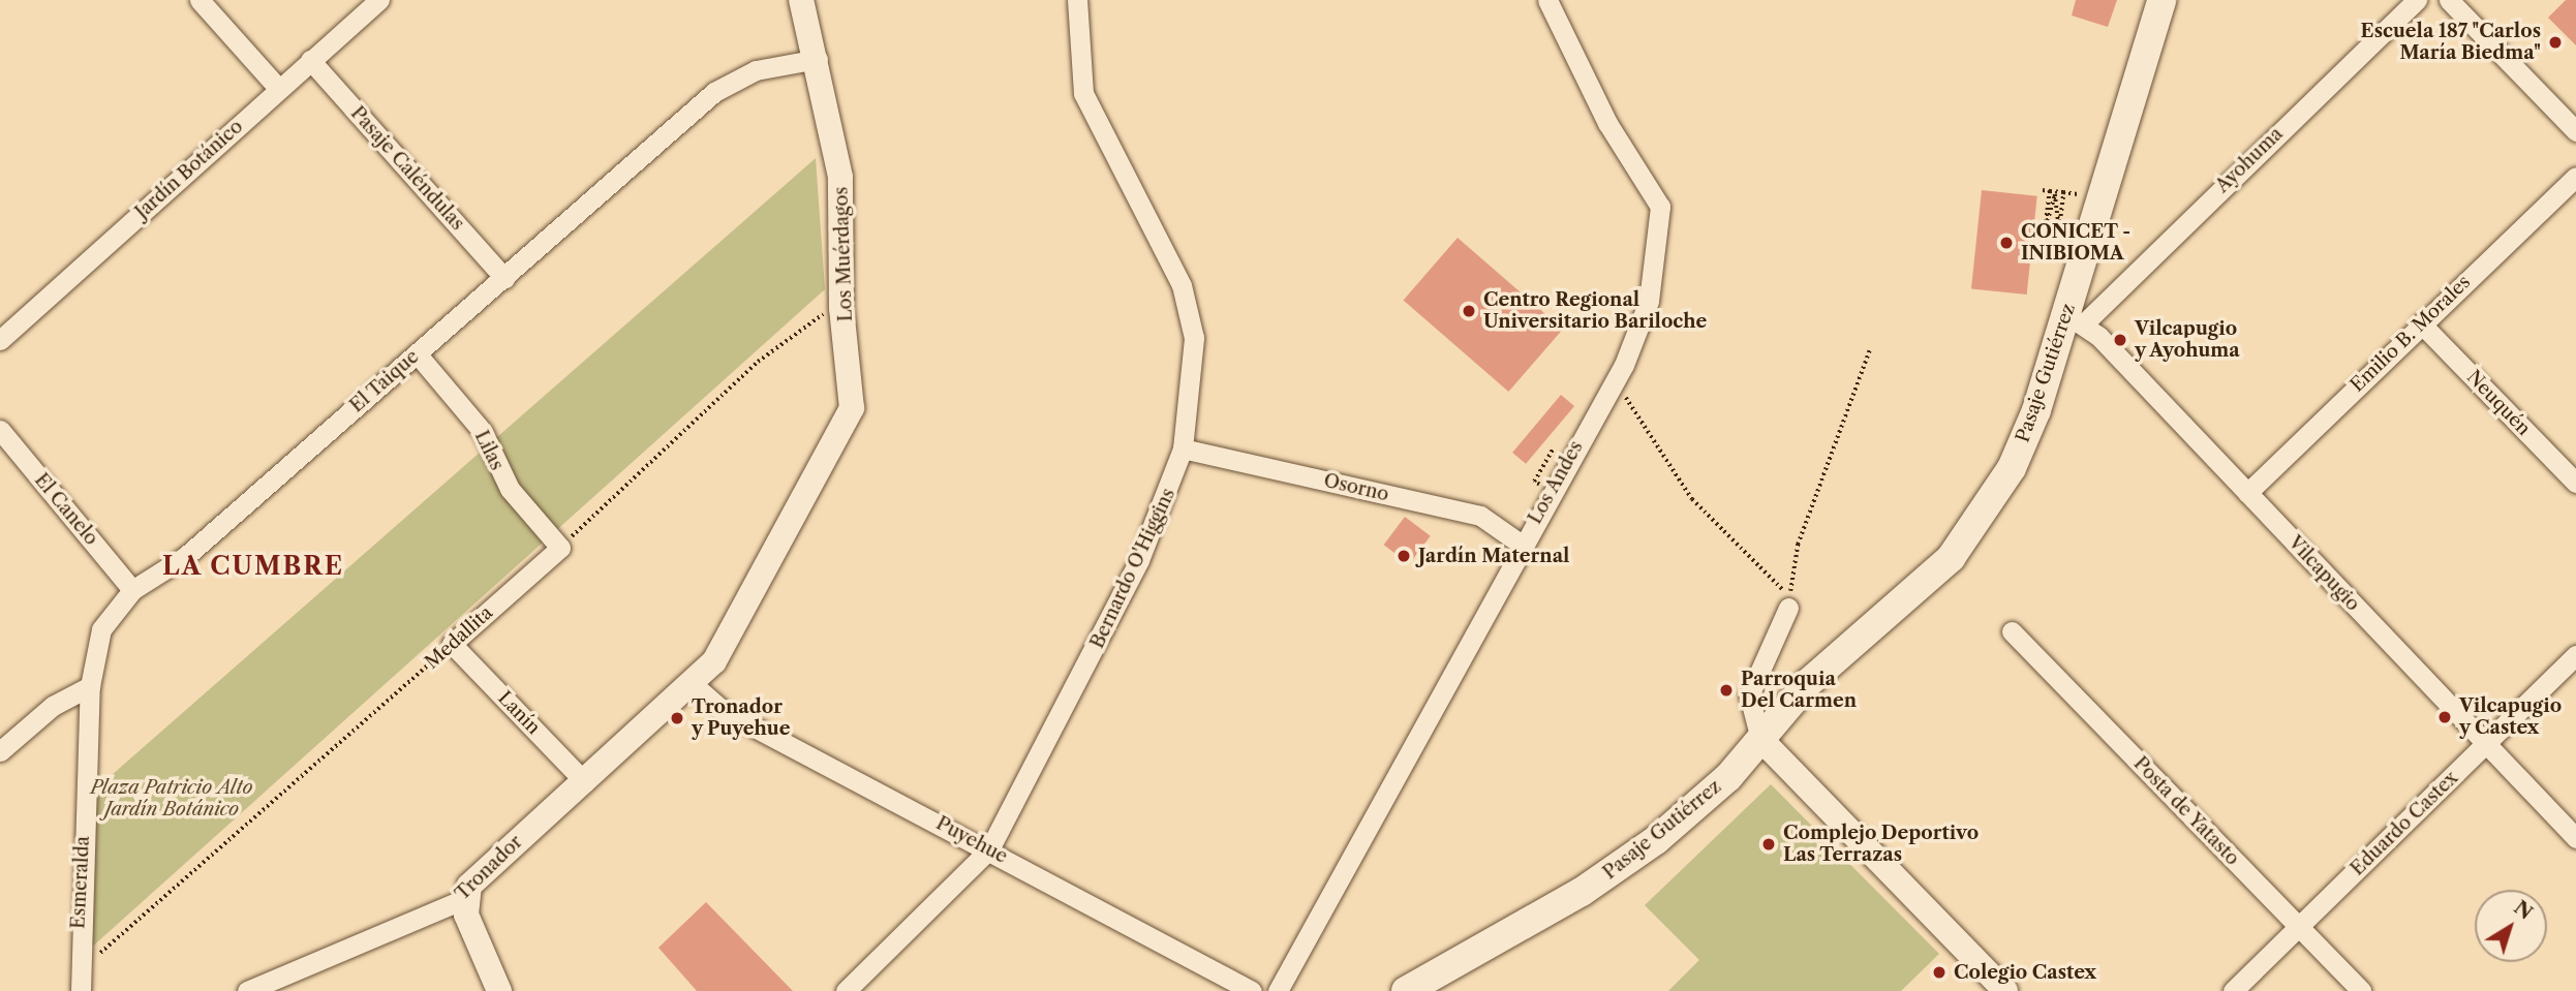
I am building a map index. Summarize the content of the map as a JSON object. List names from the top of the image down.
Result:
{
  "streets": {
    "main road": ["Pasaje Gutiérrez"],
    "street": [
      "Ayohuma",
      "Pasaje Caléndulas",
      "Jardín Botánico",
      "Los Muérdagos",
      "Emilio B. Morales",
      "El Taique",
      "Neuquén",
      "Lilas",
      "Los Andes",
      "Osorno",
      "El Canelo",
      "Bernardo O'Higgins",
      "Vilcapugio",
      "Medallita",
      "Lanín",
      "Posta de Yatasto",
      "Eduardo Castex",
      "Puyehue",
      "Tronador",
      "Esmeralda"
    ]
  },
  "crossings": [
    ["Ayohuma", "Pasaje Gutiérrez"],
    ["Ayohuma", "Vilcapugio"],
    ["Pasaje Caléndulas", "Jardín Botánico"],
    ["Pasaje Caléndulas", "El Taique"],
    ["Los Muérdagos", "El Taique"],
    ["Los Muérdagos", "Puyehue"],
    ["Los Muérdagos", "Tronador"],
    ["Emilio B. Morales", "Neuquén"],
    ["Emilio B. Morales", "Vilcapugio"],
    ["Pasaje Gutiérrez", "Vilcapugio"],
    ["El Taique", "Lilas"],
    ["El Taique", "El Canelo"],
    ["El Taique", "Esmeralda"],
    ["Lilas", "Medallita"],
    ["Los Andes", "Osorno"],
    ["Osorno", "Bernardo O'Higgins"],
    ["Bernardo O'Higgins", "Puyehue"],
    ["Vilcapugio", "Eduardo Castex"],
    ["Medallita", "Lanín"],
    ["Medallita", "Esmeralda"],
    ["Lanín", "Tronador"],
    ["Posta de Yatasto", "Eduardo Castex"],
    ["Puyehue", "Tronador"]
  ],
  "districts": ["LA CUMBRE"],
  "parks": ["Plaza Patricio Alto Jardín Botánico"],
  "places": [
    "Escuela 187 \"Carlos María Biedma\"",
    "CONICET - INIBIOMA",
    "Centro Regional Universitario Bariloche",
    "Vilcapugio y Ayohuma",
    "Jardín Maternal",
    "Parroquia Del Carmen",
    "Vilcapugio y Castex",
    "Tronador y Puyehue",
    "Complejo Deportivo Las Terrazas",
    "Colegio Castex"
  ],
  "north": "top right"
}
